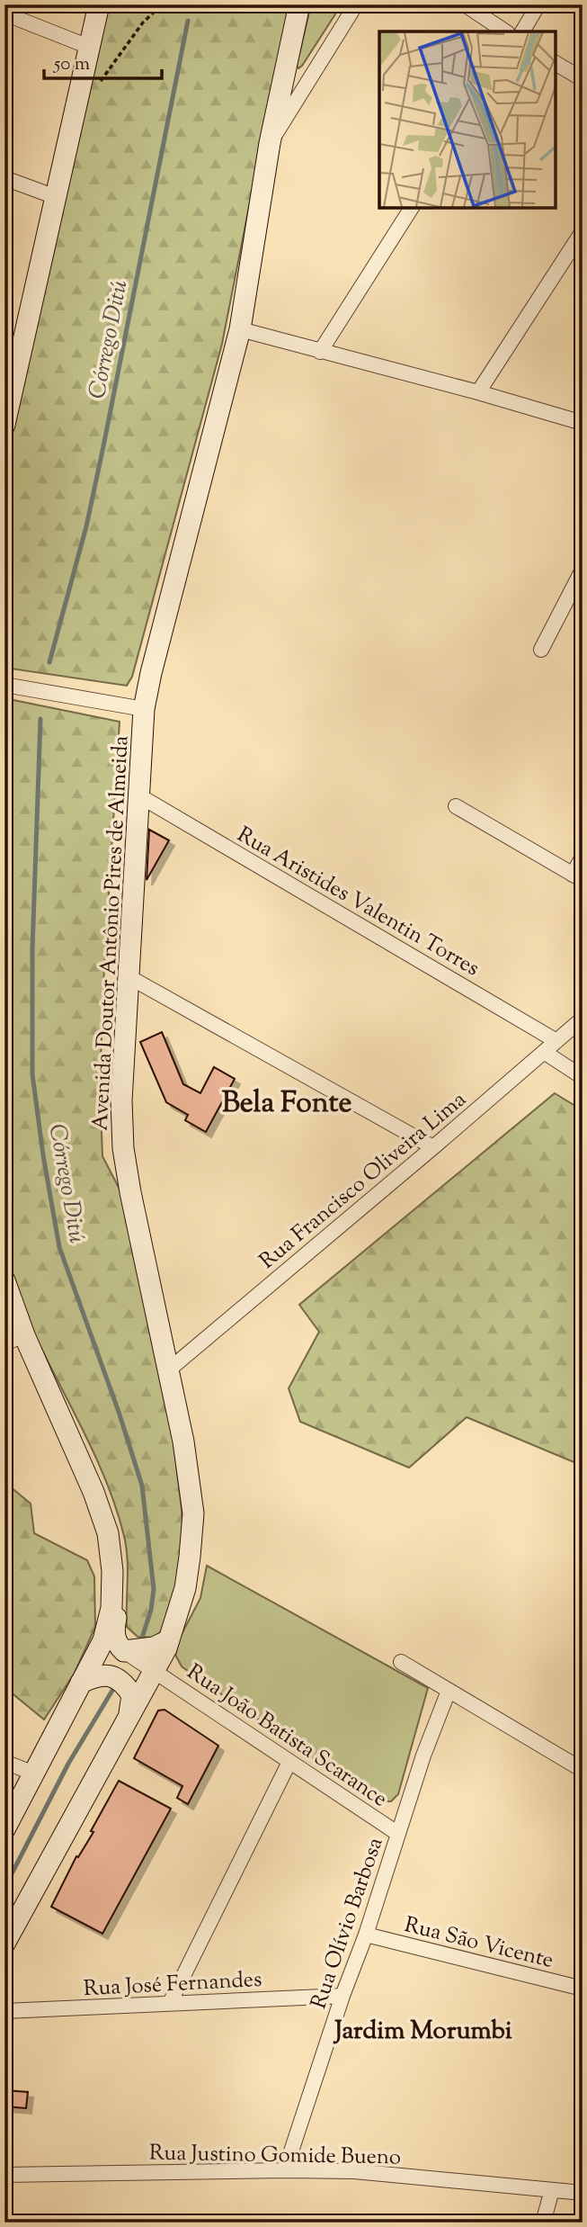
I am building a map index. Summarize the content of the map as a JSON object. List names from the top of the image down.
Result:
{
  "streets": {
    "main road": ["Avenida Doutor Antônio Pires de Almeida"],
    "street": [
      "Rua Aristides Valentin Torres",
      "Rua Francisco Oliveira Lima",
      "Rua João Batista Scarance",
      "Rua Olívio Barbosa",
      "Rua São Vicente",
      "Rua José Fernandes",
      "Rua Justino Gomide Bueno"
    ]
  },
  "crossings": [
    ["Rua Aristides Valentin Torres", "Avenida Doutor Antônio Pires de Almeida"],
    ["Rua Aristides Valentin Torres", "Rua Francisco Oliveira Lima"],
    ["Avenida Doutor Antônio Pires de Almeida", "Rua Francisco Oliveira Lima"],
    ["Avenida Doutor Antônio Pires de Almeida", "Rua João Batista Scarance"],
    ["Rua João Batista Scarance", "Rua Olívio Barbosa"],
    ["Rua Olívio Barbosa", "Rua São Vicente"],
    ["Rua Olívio Barbosa", "Rua José Fernandes"],
    ["Rua Olívio Barbosa", "Rua Justino Gomide Bueno"]
  ],
  "districts": ["Bela Fonte", "Jardim Morumbi"],
  "water": ["Córrego Ditú"],
  "scale_bar": "50 m"
}
